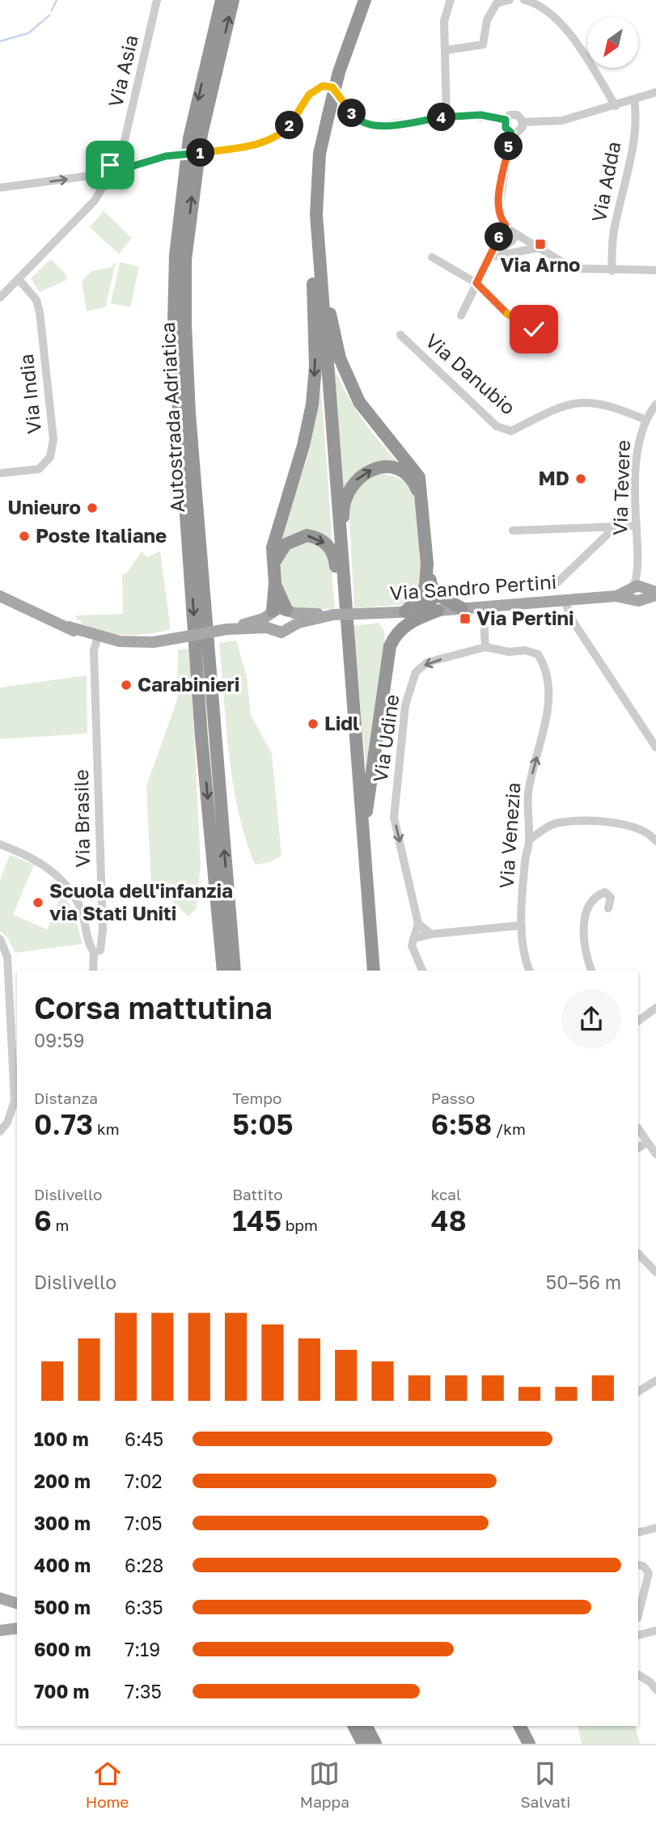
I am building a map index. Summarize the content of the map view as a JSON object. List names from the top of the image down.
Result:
{
  "streets": {
    "highway": ["Autostrada Adriatica"],
    "main road": ["Via Sandro Pertini"],
    "street": [
      "Via Asia",
      "Via Adda",
      "Via Danubio",
      "Via India",
      "Via Tevere",
      "Via Udine",
      "Via Brasile",
      "Via Venezia"
    ]
  },
  "crossings": [
    ["Via Asia", "Via India"],
    ["Via Danubio", "Via Tevere"],
    ["Via Tevere", "Via Sandro Pertini"],
    ["Via Sandro Pertini", "Via Brasile"],
    ["Via Udine", "Via Venezia"]
  ],
  "one_way": ["Via Udine"],
  "places": {
    "transit": ["Via Arno", "Via Pertini"],
    "other": [
      "MD",
      "Unieuro",
      "Poste Italiane",
      "Carabinieri",
      "Lidl",
      "Scuola dell'infanzia via Stati Uniti"
    ]
  },
  "north": "bottom left",
  "page": {
    "pins": [
      "3",
      "4",
      "2",
      "5",
      "1",
      "6"
    ],
    "heading": ["Corsa mattutina", "09:59"],
    "stats": [
      ["Distanza", "0.73 km"],
      ["Tempo", "5:05"],
      ["Passo", "6:58 /km"],
      ["Dislivello", "6 m"],
      ["Battito", "145 bpm"],
      ["kcal", "48"]
    ],
    "chart": ["Dislivello", "50–56 m"],
    "list": [
      {
        "name": "100 m",
        "note": "6:45"
      },
      {
        "name": "200 m",
        "note": "7:02"
      },
      {
        "name": "300 m",
        "note": "7:05"
      },
      {
        "name": "400 m",
        "note": "6:28"
      },
      {
        "name": "500 m",
        "note": "6:35"
      },
      {
        "name": "600 m",
        "note": "7:19"
      },
      {
        "name": "700 m",
        "note": "7:35"
      }
    ],
    "tabs": ["Home", "Mappa", "Salvati"]
  }
}
